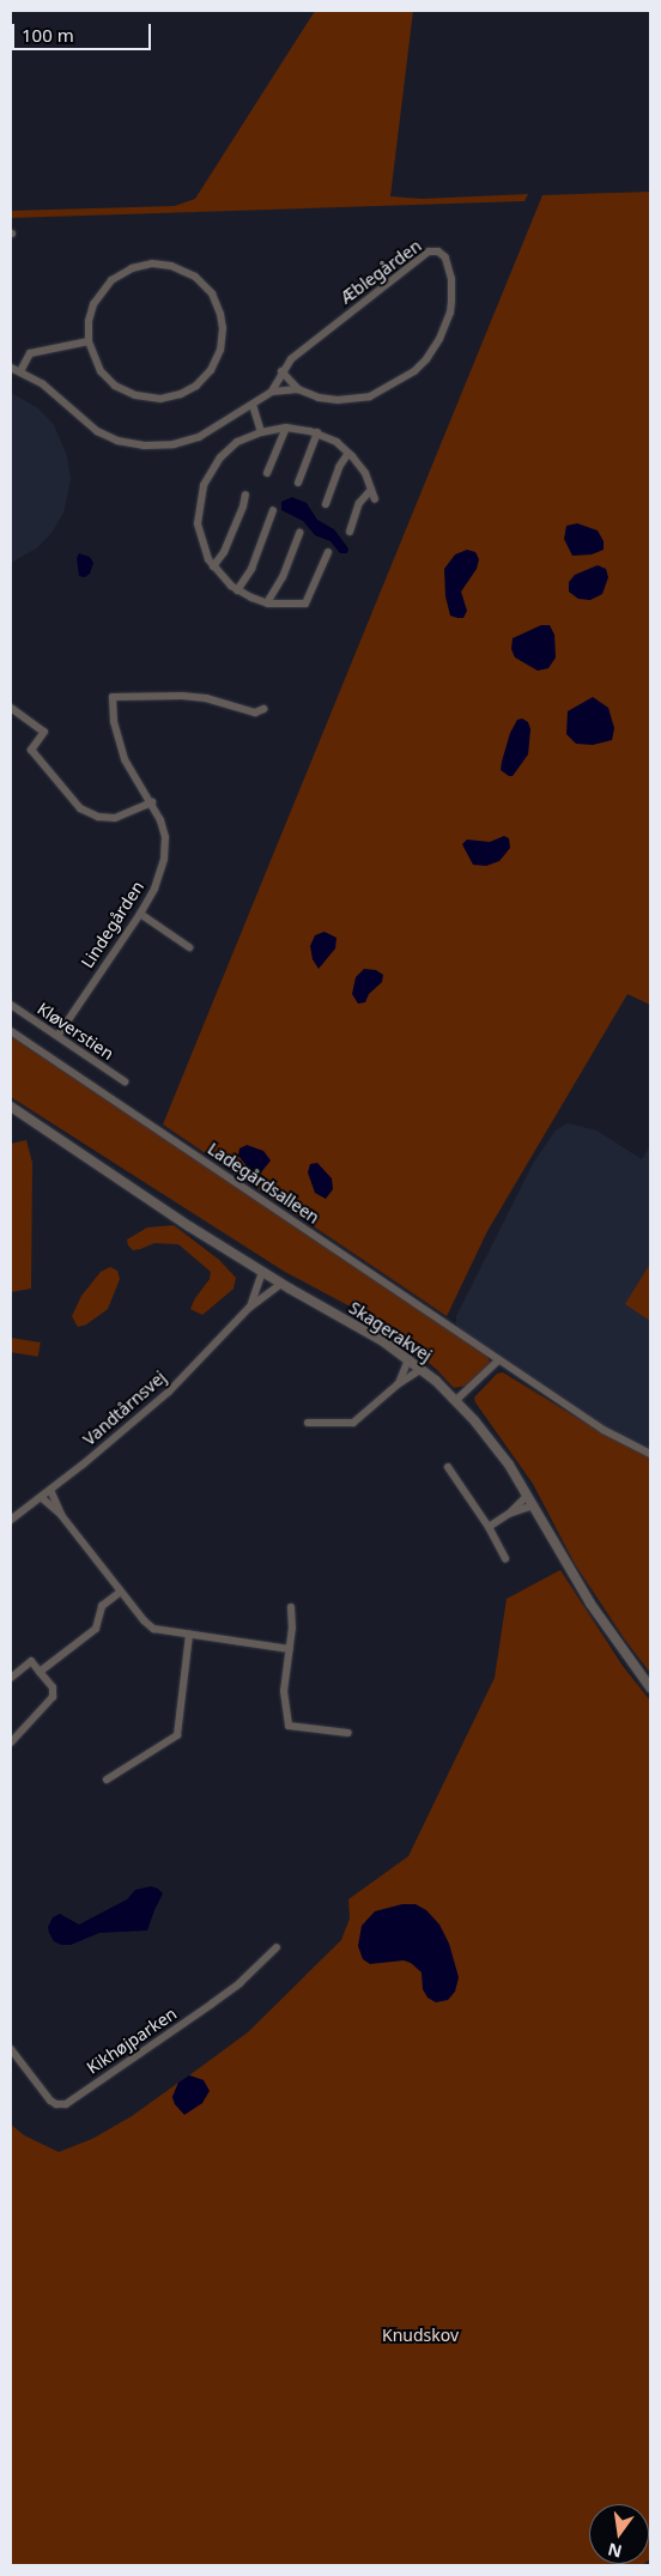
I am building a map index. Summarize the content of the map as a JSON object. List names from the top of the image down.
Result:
{
  "streets": {
    "street": [
      "Æblegården",
      "Lindegården",
      "Kløverstien",
      "Ladegårdsalleen",
      "Skagerakvej",
      "Vandtårnsvej",
      "Kikhøjparken"
    ]
  },
  "crossings": [
    ["Lindegården", "Kløverstien"],
    ["Skagerakvej", "Vandtårnsvej"]
  ],
  "parks": ["Knudskov"],
  "scale_bar": "100 m",
  "north": "bottom"
}
